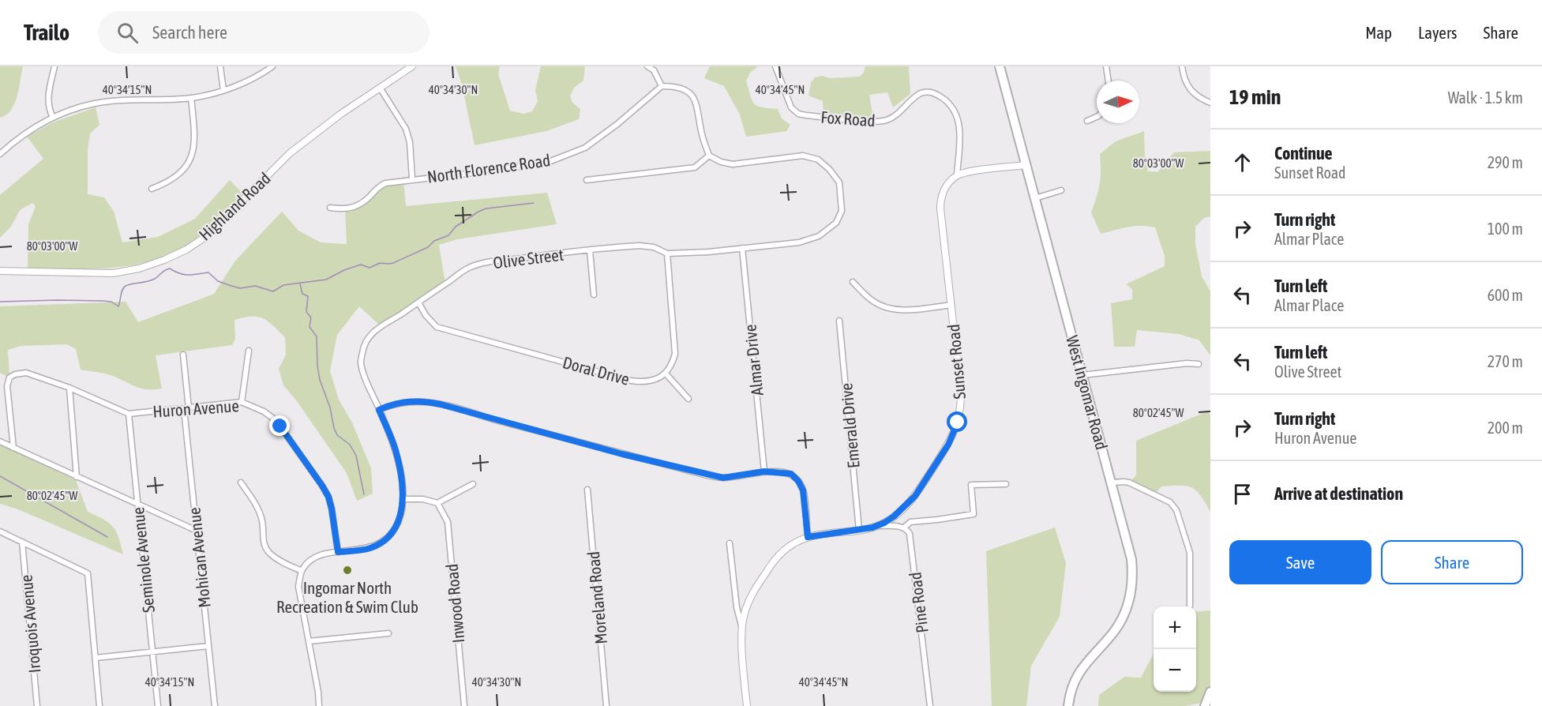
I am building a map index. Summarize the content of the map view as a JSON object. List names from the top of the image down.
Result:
{
  "streets": {
    "main road": ["West Ingomar Road"],
    "street": [
      "Fox Road",
      "North Florence Road",
      "Highland Road",
      "Olive Street",
      "Almar Drive",
      "Sunset Road",
      "Doral Drive",
      "Huron Avenue",
      "Emerald Drive",
      "Mohican Avenue",
      "Seminole Avenue",
      "Moreland Road",
      "Pine Road",
      "Inwood Road",
      "Iroquois Avenue"
    ]
  },
  "crossings": [
    ["Fox Road", "Sunset Road"],
    ["Olive Street", "Almar Drive"],
    ["Olive Street", "Doral Drive"],
    ["Olive Street", "Huron Avenue"],
    ["Sunset Road", "Emerald Drive"],
    ["Huron Avenue", "Mohican Avenue"],
    ["Huron Avenue", "Seminole Avenue"]
  ],
  "places": ["Ingomar North Recreation & Swim Club"],
  "north": "right",
  "page": {
    "header": "Trailo",
    "search": "Search here",
    "nav": ["Map", "Layers", "Share"],
    "heading": ["19 min", "Walk · 1.5 km"],
    "list": [
      ["Continue", "Sunset Road", "290 m"],
      ["Turn right", "Almar Place", "100 m"],
      ["Turn left", "Almar Place", "600 m"],
      ["Turn left", "Olive Street", "270 m"],
      ["Turn right", "Huron Avenue", "200 m"],
      "Arrive at destination"
    ],
    "buttons": ["Save", "Share"],
    "map_buttons": ["+", "−"]
  },
  "coordinates": [
    "40°34'15\"N",
    "40°34'30\"N",
    "40°34'45\"N",
    "80°03'00\"W",
    "80°02'45\"W"
  ]
}
